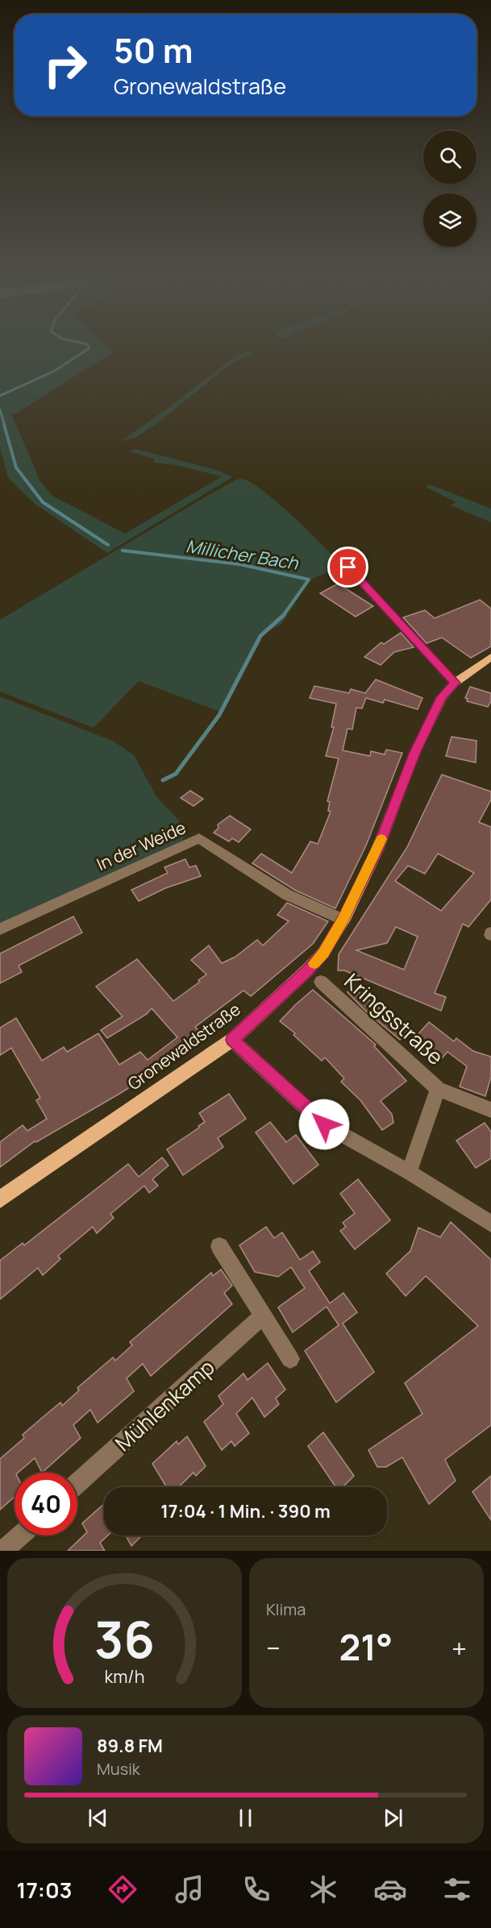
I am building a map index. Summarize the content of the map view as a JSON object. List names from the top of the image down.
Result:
{
  "streets": {
    "main road": ["Gronewaldstraße"],
    "street": ["In der Weide", "Kringsstraße", "Mühlenkamp"]
  },
  "crossings": [
    ["In der Weide", "Gronewaldstraße"]
  ],
  "water": ["Millicher Bach"],
  "page": {
    "turn": ["50 m", "Gronewaldstraße"],
    "limit": "40",
    "trip": "17:04 · 1 Min. · 390 m",
    "tile": "Klima",
    "heat": ["−", "21°", "+"],
    "song": ["89.8 FM", "Musik"],
    "tabs": "17:03",
    "gauge": ["36", "km/h"]
  }
}
